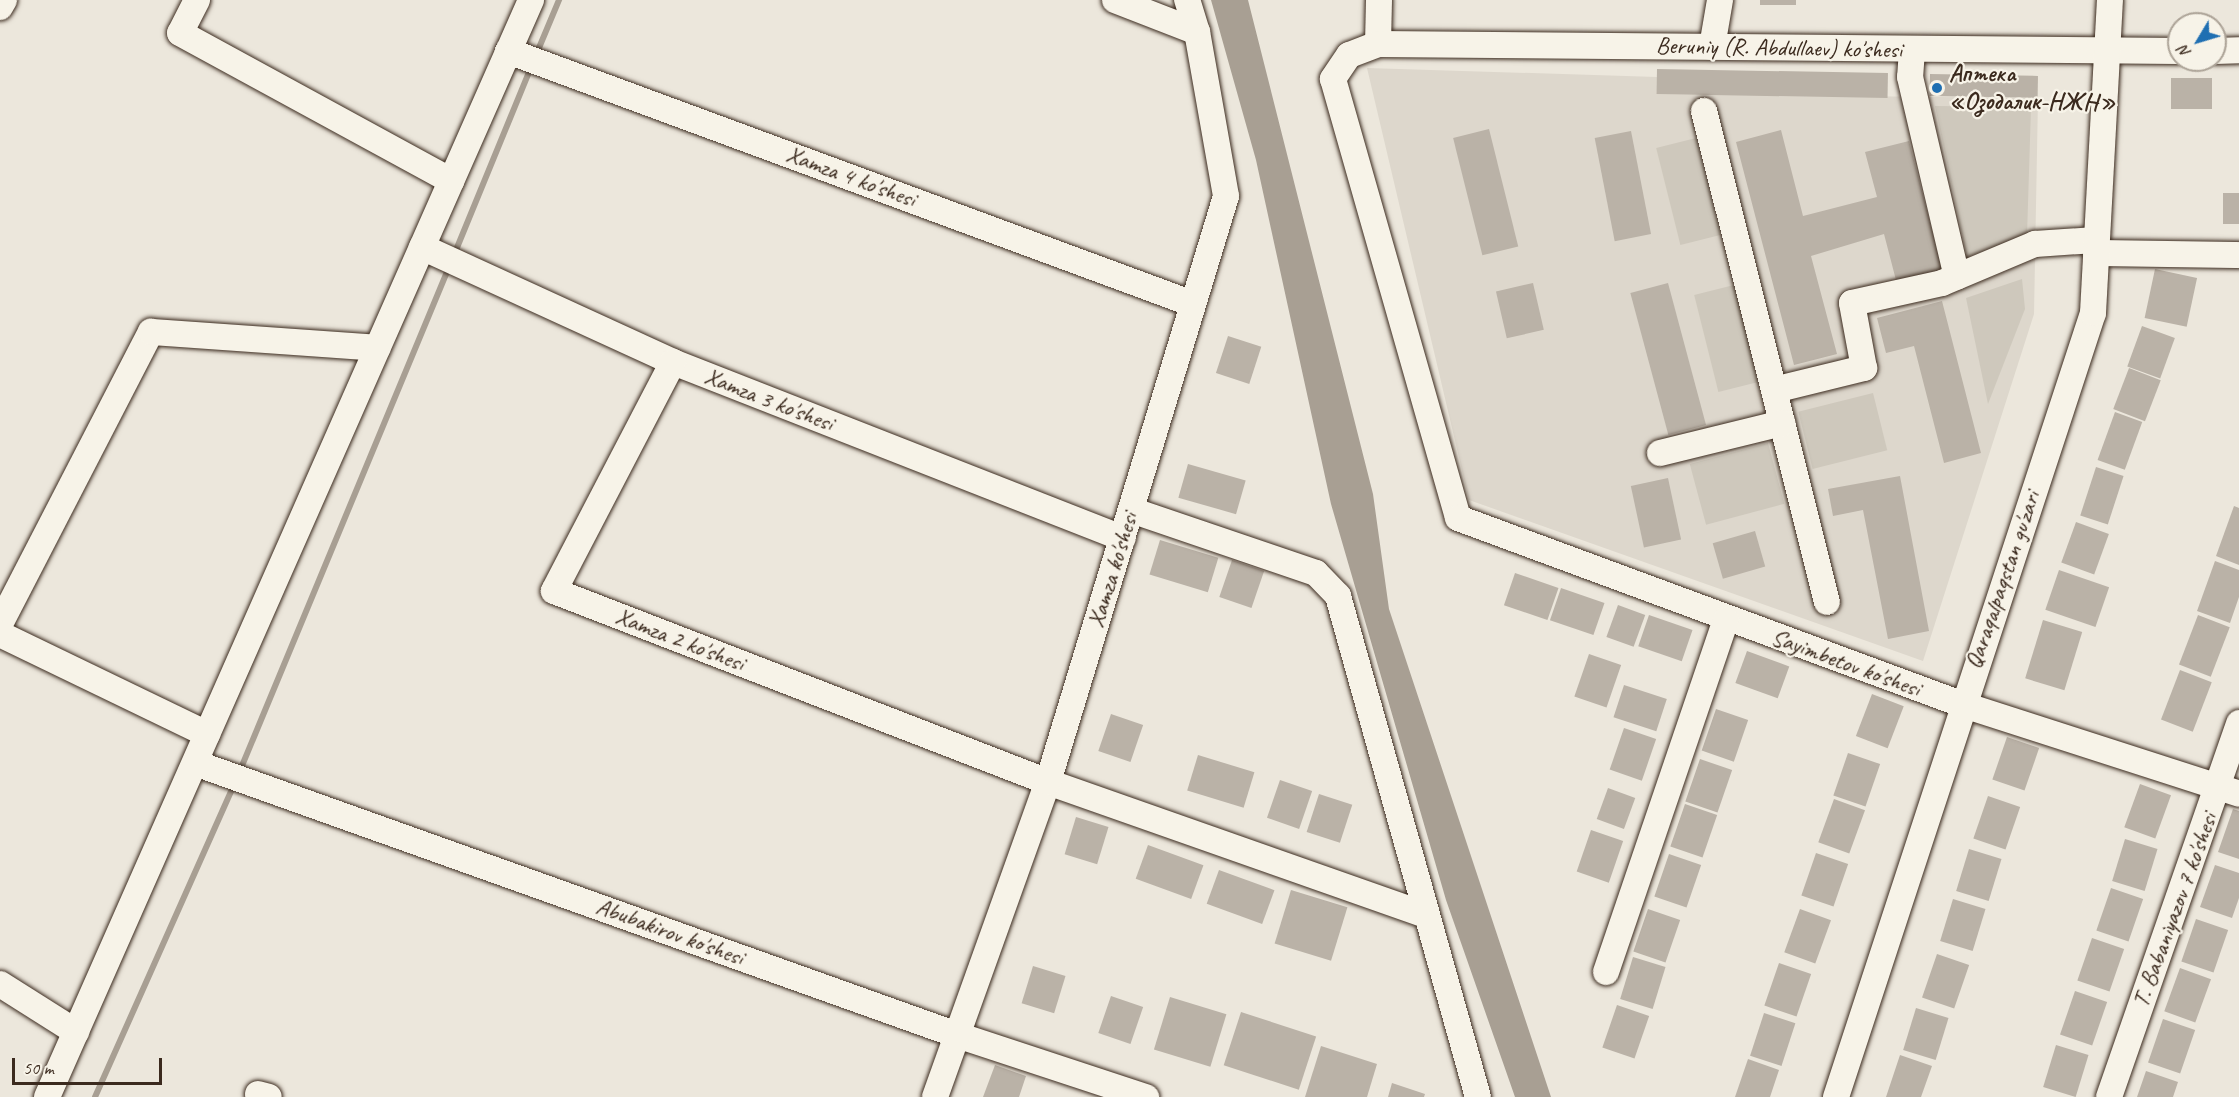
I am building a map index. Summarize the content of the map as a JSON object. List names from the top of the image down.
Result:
{
  "streets": {
    "street": [
      "Beruniy (R. Abdullaev) ko'shesi",
      "Xamza 4 ko'shesi",
      "Xamza 3 ko'shesi",
      "Xamza ko'shesi",
      "Qaraqalpaqstan gu'zari",
      "Xamza 2 ko'shesi",
      "Sayimbetov ko'shesi",
      "T. Babaniyazov 7 ko'shesi",
      "Abubakirov ko'shesi"
    ]
  },
  "crossings": [
    ["Beruniy (R. Abdullaev) ko'shesi", "Qaraqalpaqstan gu'zari"],
    ["Beruniy (R. Abdullaev) ko'shesi", "Sayimbetov ko'shesi"],
    ["Xamza 4 ko'shesi", "Xamza ko'shesi"],
    ["Xamza 3 ko'shesi", "Xamza ko'shesi"],
    ["Xamza 3 ko'shesi", "Xamza 2 ko'shesi"],
    ["Xamza ko'shesi", "Xamza 2 ko'shesi"],
    ["Xamza ko'shesi", "Abubakirov ko'shesi"],
    ["Qaraqalpaqstan gu'zari", "Sayimbetov ko'shesi"],
    ["Sayimbetov ko'shesi", "T. Babaniyazov 7 ko'shesi"]
  ],
  "places": ["Аптека «Озодалик-НЖН»"],
  "scale_bar": "50 m",
  "north": "bottom left"
}
